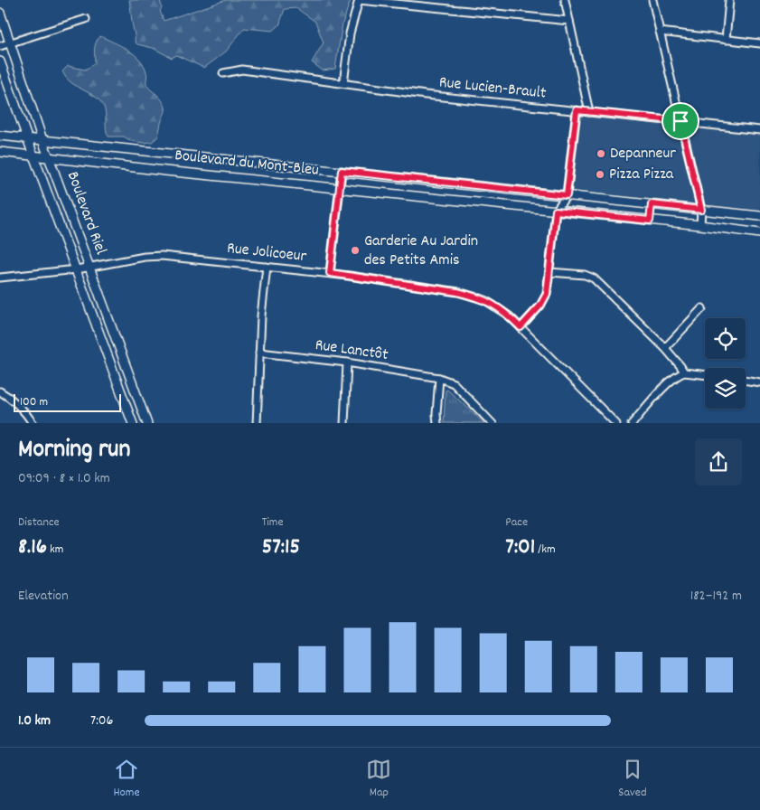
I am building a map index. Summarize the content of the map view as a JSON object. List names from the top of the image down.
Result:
{
  "streets": {
    "street": [
      "Rue Lucien-Brault",
      "Boulevard du Mont-Bleu",
      "Boulevard Riel",
      "Rue Jolicoeur",
      "Rue Lanctôt"
    ]
  },
  "crossings": [
    ["Boulevard du Mont-Bleu", "Boulevard Riel"],
    ["Boulevard Riel", "Rue Jolicoeur"]
  ],
  "places": ["Depanneur", "Pizza Pizza", "Garderie Au Jardin des Petits Amis"],
  "scale_bar": "100 m",
  "page": {
    "scale": "100 m",
    "heading": ["Morning run", "09:09 · 8 × 1.0 km"],
    "stats": [
      ["Distance", "8.16 km"],
      ["Time", "57:15"],
      ["Pace", "7:01 /km"]
    ],
    "chart": ["Elevation", "182–192 m"],
    "list": [
      {
        "name": "1.0 km",
        "note": "7:06"
      }
    ],
    "tabs": ["Home", "Map", "Saved"]
  }
}
